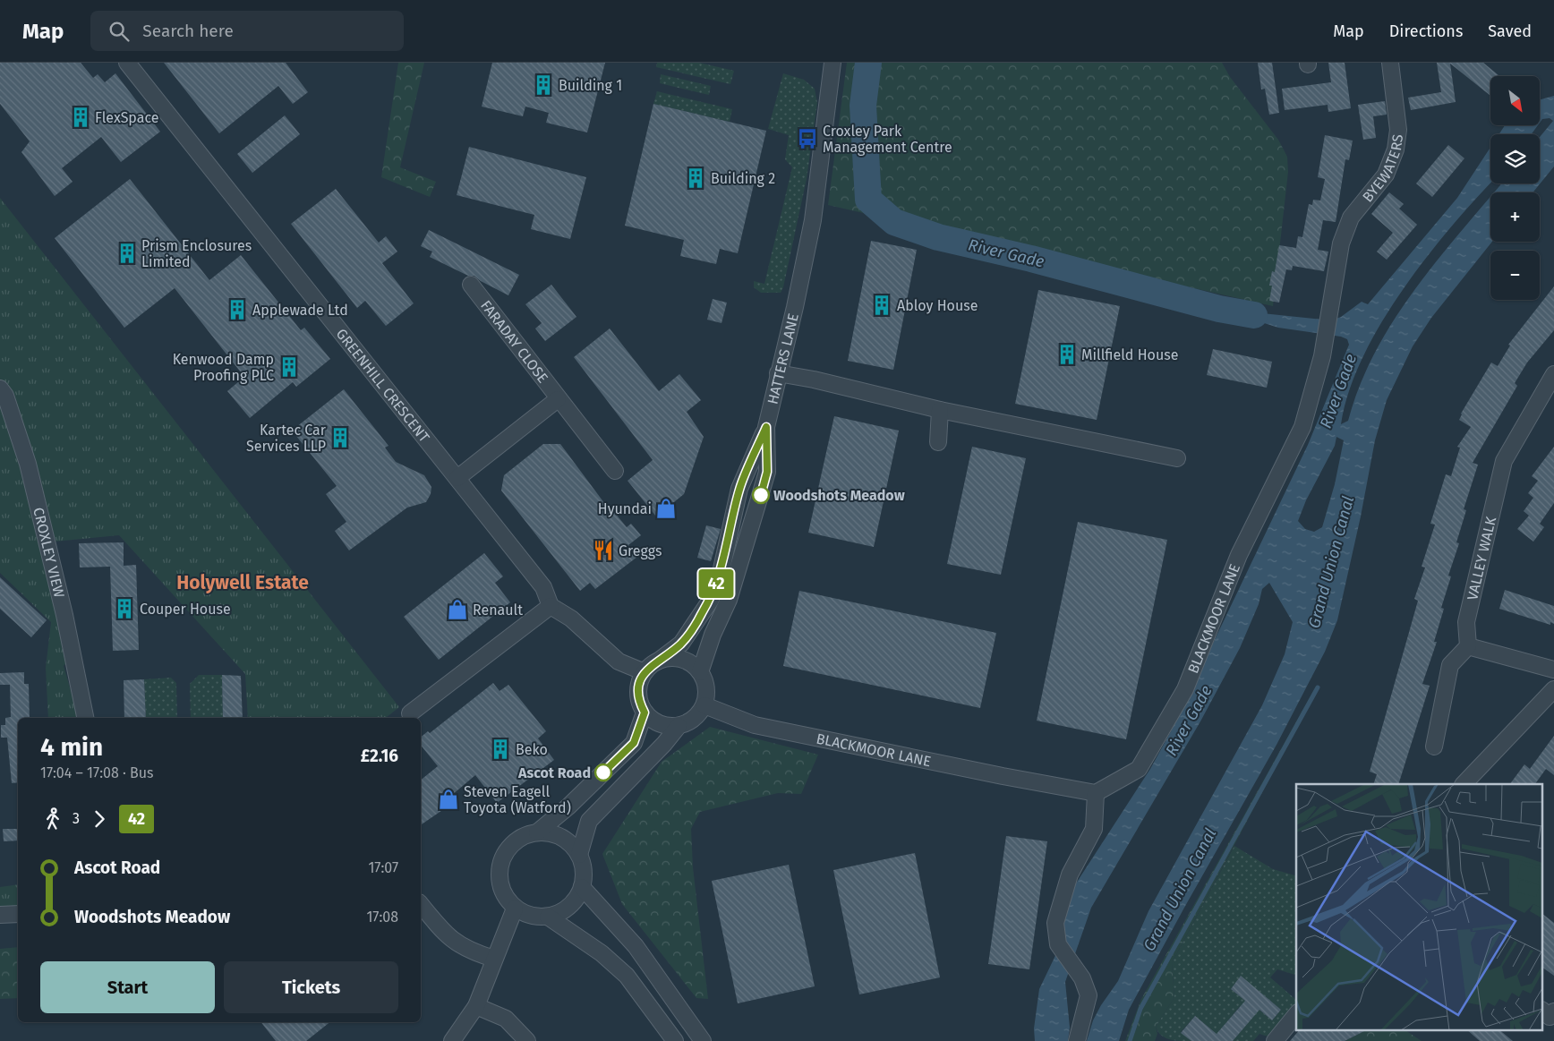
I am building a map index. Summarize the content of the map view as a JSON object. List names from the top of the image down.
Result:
{
  "streets": {
    "street": [
      "BYEWATERS",
      "FARADAY CLOSE",
      "HATTERS LANE",
      "GREENHILL CRESCENT",
      "CROXLEY VIEW",
      "VALLEY WALK",
      "BLACKMOOR LANE"
    ]
  },
  "crossings": [
    ["BYEWATERS", "BLACKMOOR LANE"],
    ["HATTERS LANE", "BLACKMOOR LANE"]
  ],
  "districts": ["Holywell Estate"],
  "water": ["River Gade", "Grand Union Canal"],
  "places": {
    "building": [
      "Building 1",
      "FlexSpace",
      "Building 2",
      "Prism Enclosures Limited",
      "Abloy House",
      "Applewade Ltd",
      "Millfield House",
      "Kenwood Damp Proofing PLC",
      "Kartec Car Services LLP",
      "Couper House",
      "Beko"
    ],
    "bus stop": ["Croxley Park Management Centre"],
    "other": ["Woodshots Meadow", "Ascot Road"],
    "shop": ["Hyundai", "Renault", "Steven Eagell Toyota (Watford)"],
    "restaurant": ["Greggs"]
  },
  "lines": ["bus line 42"],
  "north": "bottom right",
  "page": {
    "header": "Map",
    "search": "Search here",
    "nav": ["Map", "Directions", "Saved"],
    "on_map": "42",
    "map_buttons": ["+", "−"],
    "heading": ["4 min", "17:04 – 17:08 · Bus", "£2.16"],
    "legs": ["3", "42"],
    "list": [
      {
        "name": "Ascot Road",
        "value": "17:07"
      },
      {
        "name": "Woodshots Meadow",
        "value": "17:08"
      }
    ],
    "buttons": ["Start", "Tickets"]
  }
}
